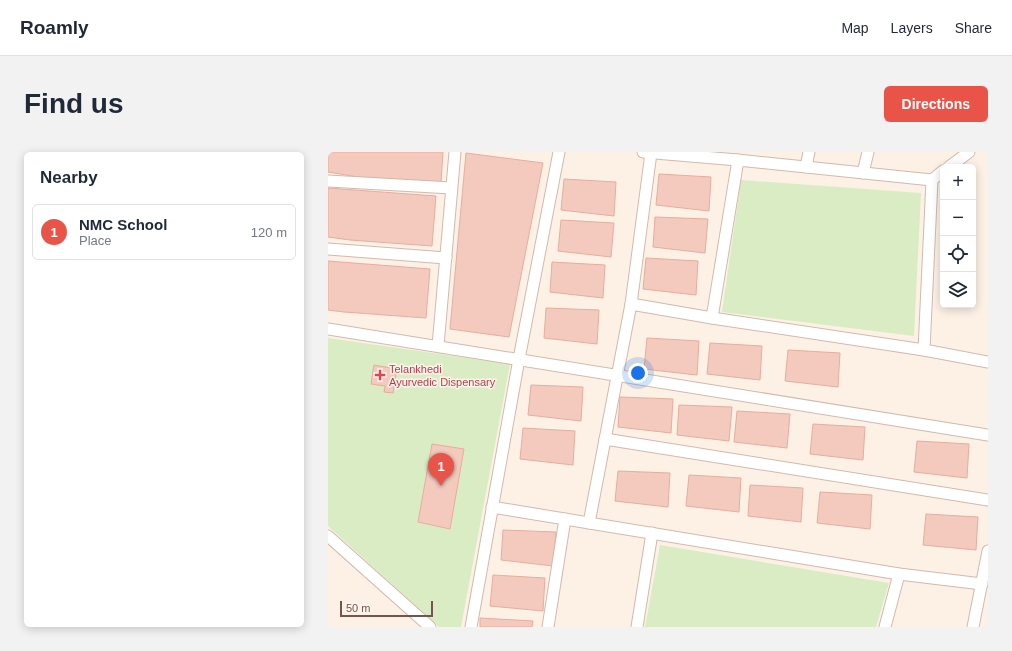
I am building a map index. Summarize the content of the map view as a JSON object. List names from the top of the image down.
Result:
{
  "places": {
    "health": ["Telankhedi Ayurvedic Dispensary"]
  },
  "scale_bar": "50 m",
  "page": {
    "header": "Roamly",
    "nav": ["Map", "Layers", "Share"],
    "buttons": "Directions",
    "title": "Find us",
    "heading": "Nearby",
    "map_buttons": ["+", "−"],
    "list": [
      {
        "mark": "1",
        "name": "NMC School",
        "note": "Place",
        "value": "120 m"
      }
    ],
    "pins": "1",
    "scale": "50 m"
  }
}
